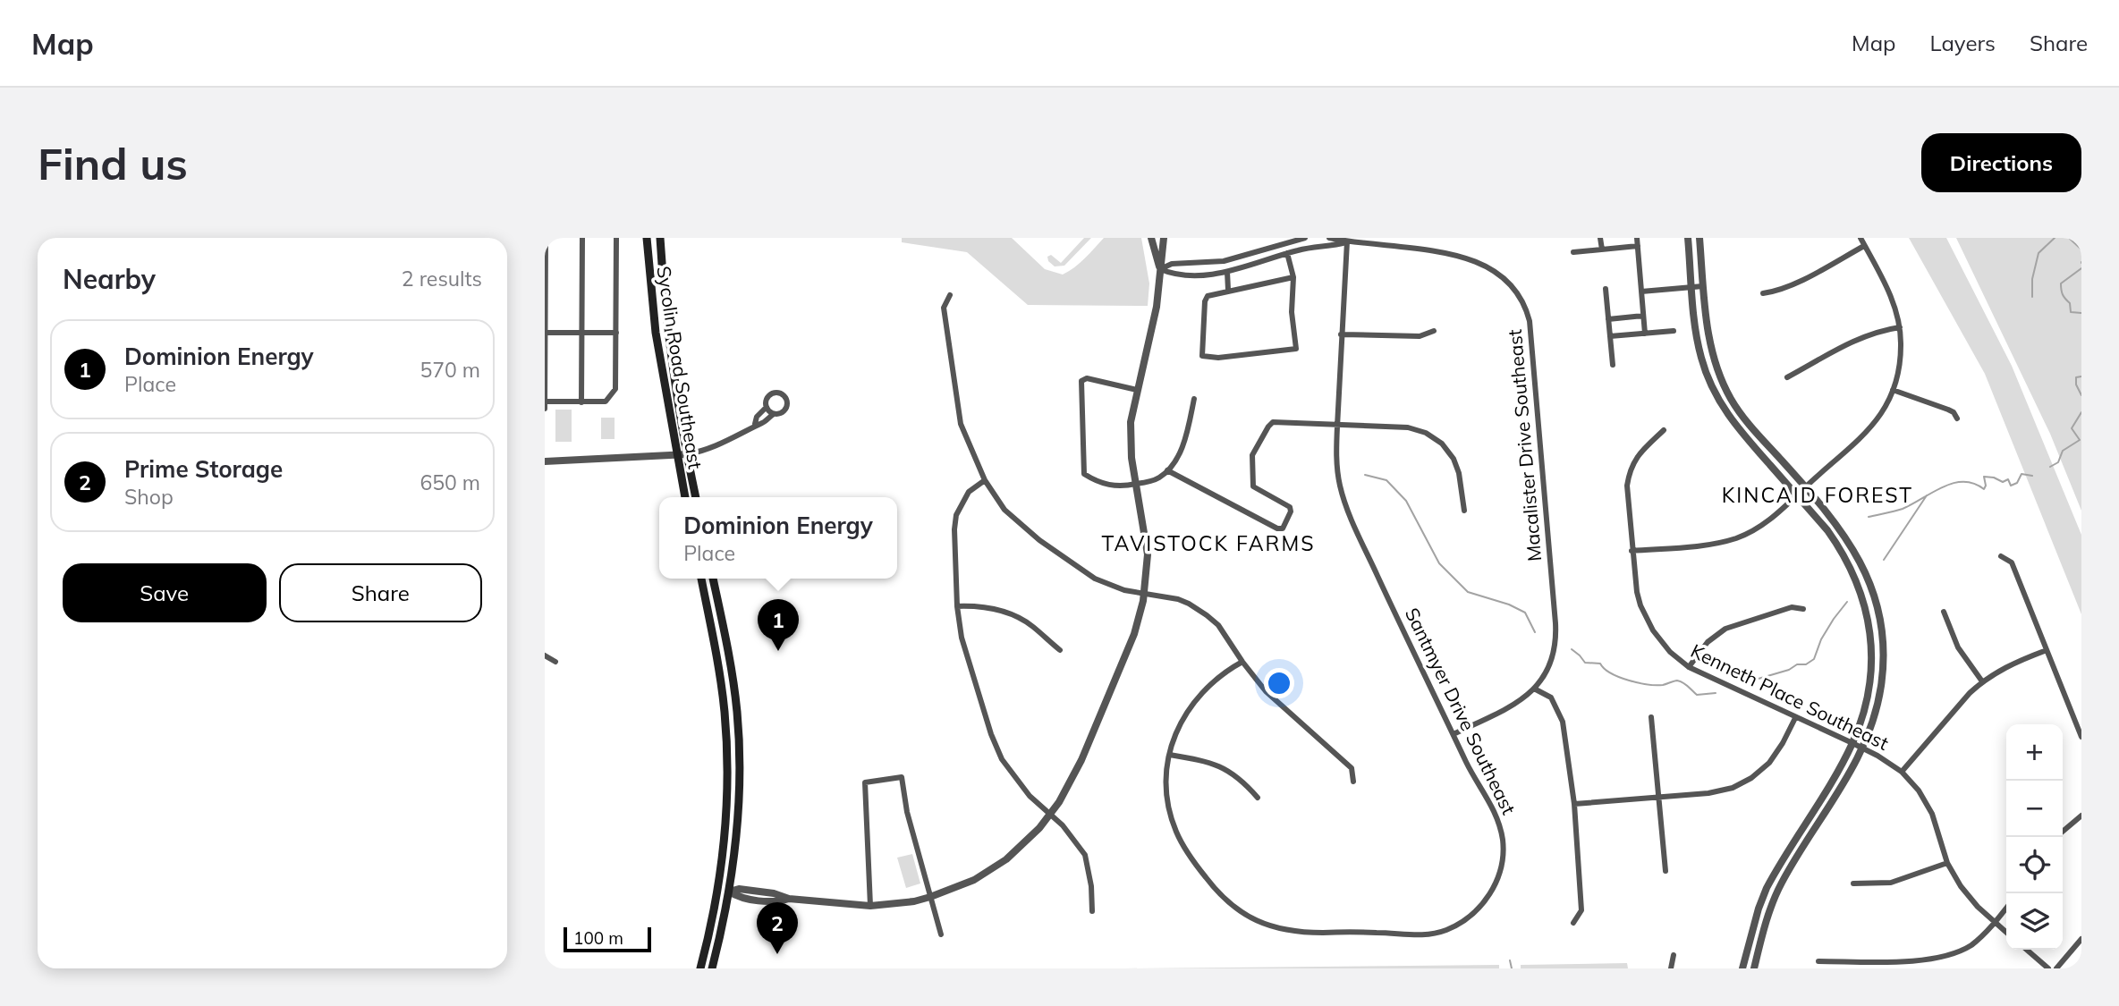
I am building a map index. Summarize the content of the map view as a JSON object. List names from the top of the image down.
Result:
{
  "streets": {
    "main road": ["Sycolin Road Southeast"],
    "street": ["Macalister Drive Southeast", "Kenneth Place Southeast", "Santmyer Drive Southeast"]
  },
  "crossings": [
    ["Macalister Drive Southeast", "Santmyer Drive Southeast"]
  ],
  "districts": ["KINCAID FOREST", "TAVISTOCK FARMS"],
  "scale_bar": "100 m",
  "page": {
    "header": "Map",
    "nav": ["Map", "Layers", "Share"],
    "buttons": [
      "Directions",
      ["Save", "Share"]
    ],
    "title": "Find us",
    "heading": ["Nearby", "2 results"],
    "list": [
      {
        "mark": "1",
        "name": "Dominion Energy",
        "note": "Place",
        "value": "570 m"
      },
      {
        "mark": "2",
        "name": "Prime Storage",
        "note": "Shop",
        "value": "650 m"
      }
    ],
    "popup": ["Dominion Energy", "Place"],
    "pins": ["1", "2"],
    "map_buttons": ["+", "−"],
    "scale": "100 m"
  }
}
